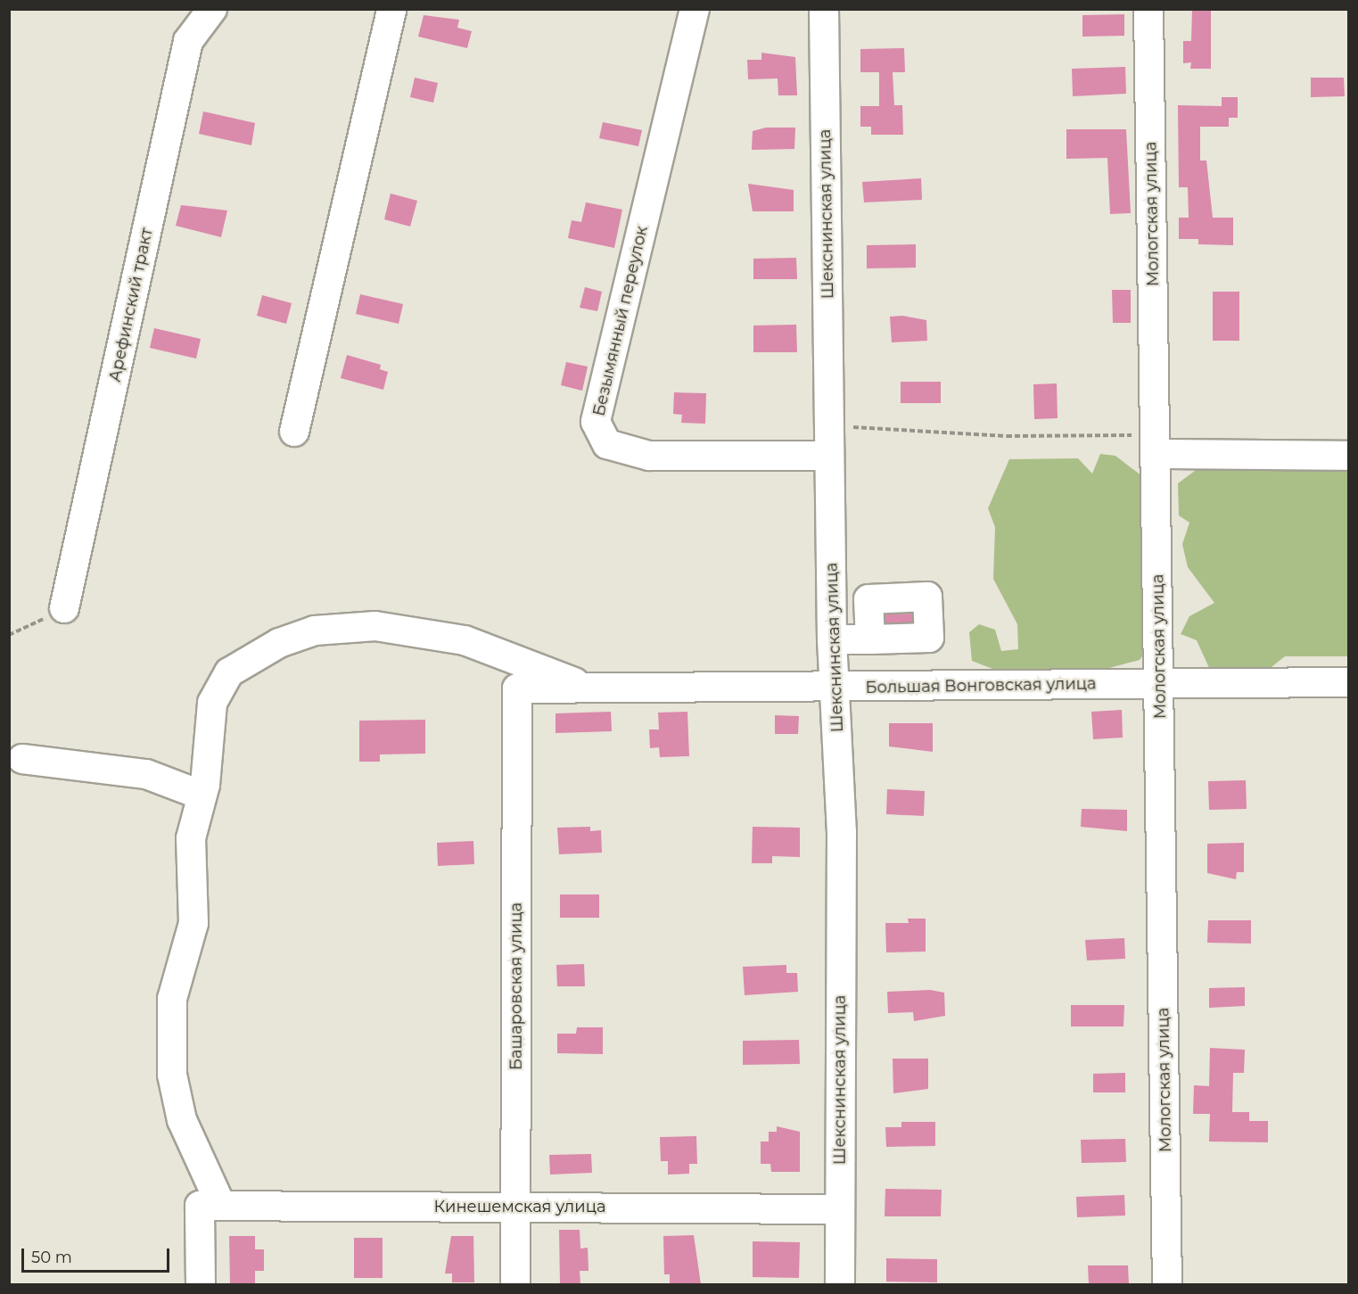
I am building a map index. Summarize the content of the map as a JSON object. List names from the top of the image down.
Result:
{
  "streets": {
    "street": [
      "Шекснинская улица",
      "Мологская улица",
      "Арефинский тракт",
      "Безымянный переулок",
      "Большая Вонговская улица",
      "Башаровская улица",
      "Кинешемская улица"
    ]
  },
  "crossings": [
    ["Шекснинская улица", "Безымянный переулок"],
    ["Шекснинская улица", "Большая Вонговская улица"],
    ["Шекснинская улица", "Кинешемская улица"],
    ["Мологская улица", "Большая Вонговская улица"],
    ["Большая Вонговская улица", "Башаровская улица"],
    ["Башаровская улица", "Кинешемская улица"]
  ],
  "scale_bar": "50 m"
}
